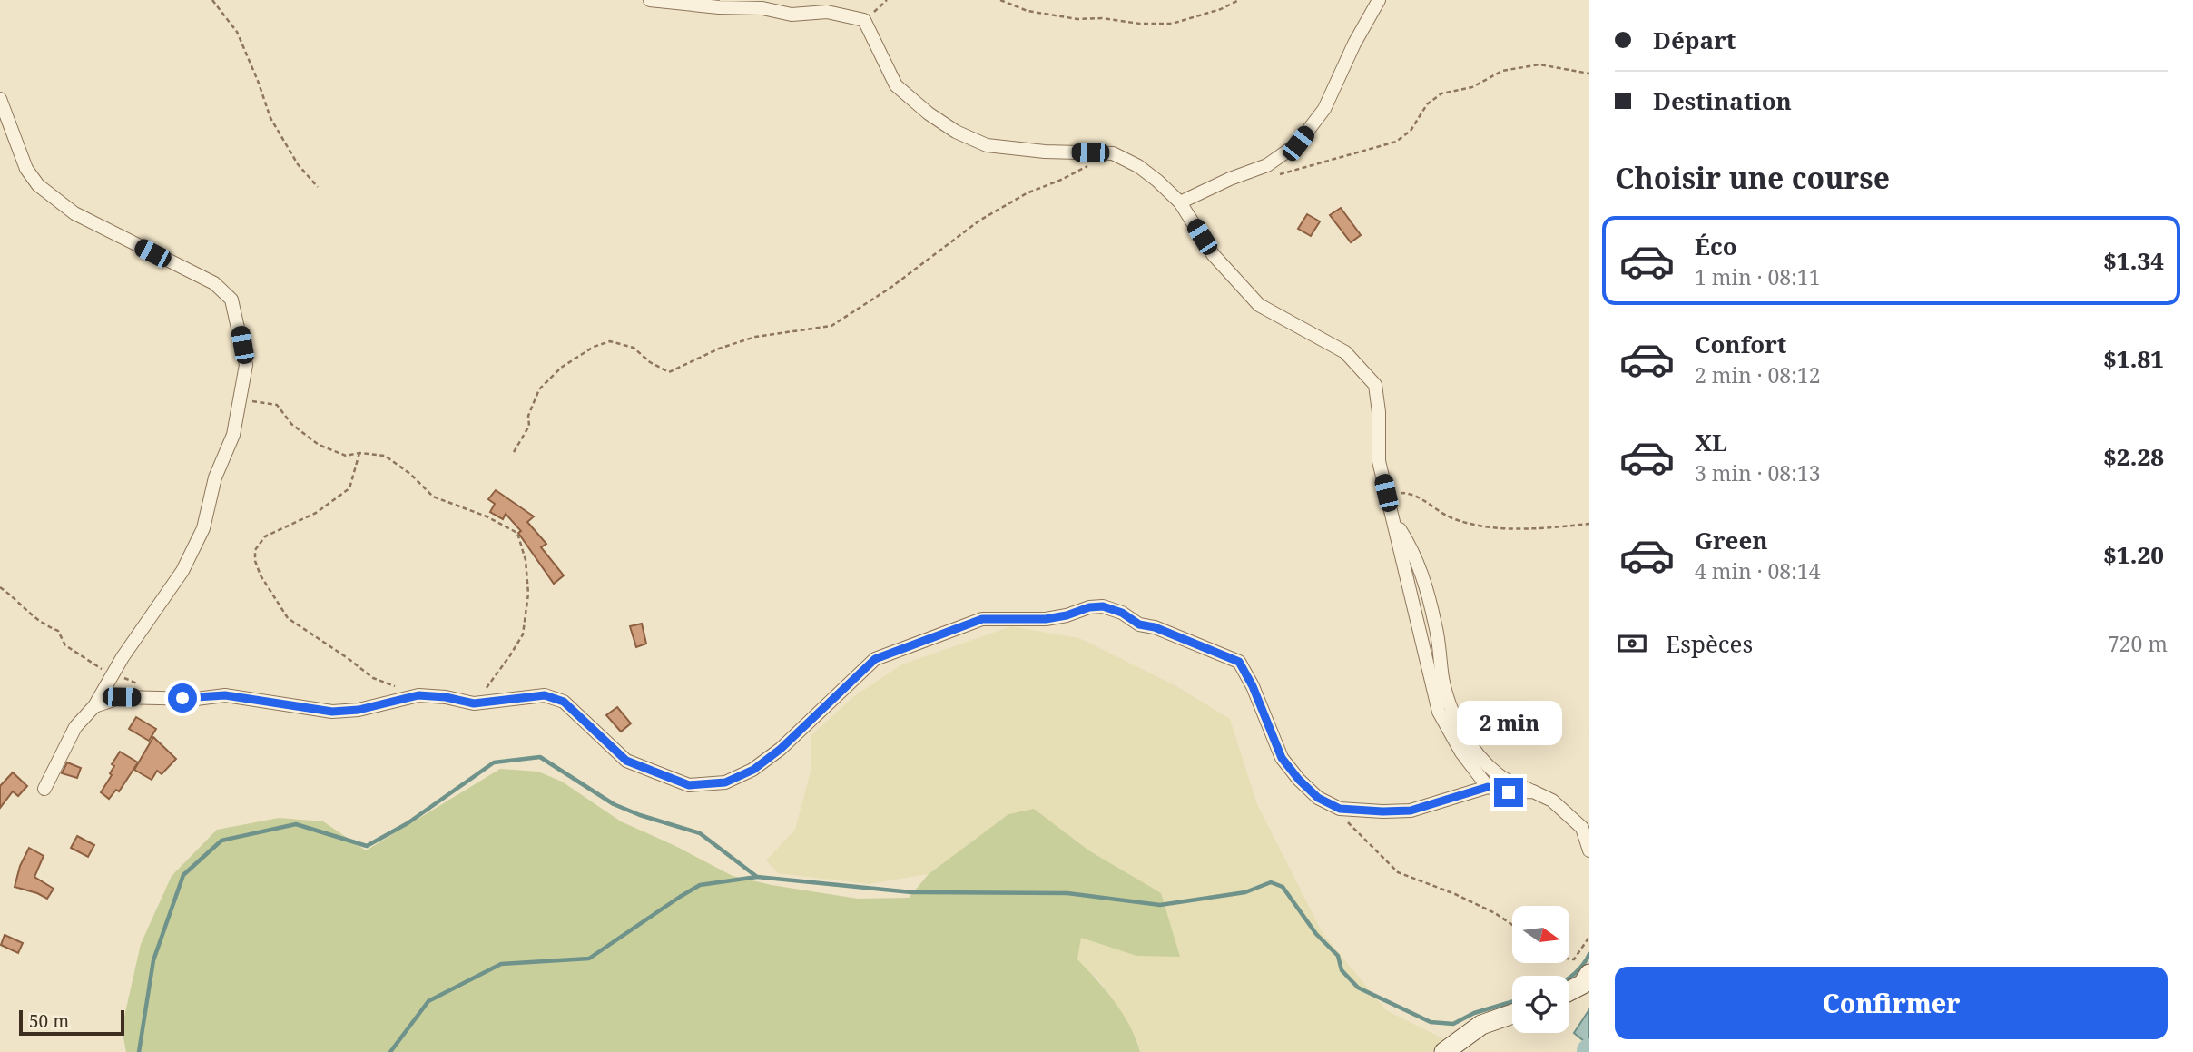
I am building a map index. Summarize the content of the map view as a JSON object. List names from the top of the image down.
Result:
{
  "scale_bar": "50 m",
  "north": "right",
  "page": {
    "banner": ["Départ", "Destination"],
    "heading": "Choisir une course",
    "list": [
      {
        "name": "Éco",
        "note": "1 min · 08:11",
        "value": "$1.34"
      },
      {
        "name": "Confort",
        "note": "2 min · 08:12",
        "value": "$1.81"
      },
      {
        "name": "XL",
        "note": "3 min · 08:13",
        "value": "$2.28"
      },
      {
        "name": "Green",
        "note": "4 min · 08:14",
        "value": "$1.20"
      }
    ],
    "pay": ["Espèces", "720 m"],
    "bubble": "2 min",
    "buttons": "Confirmer",
    "scale": "50 m"
  }
}
